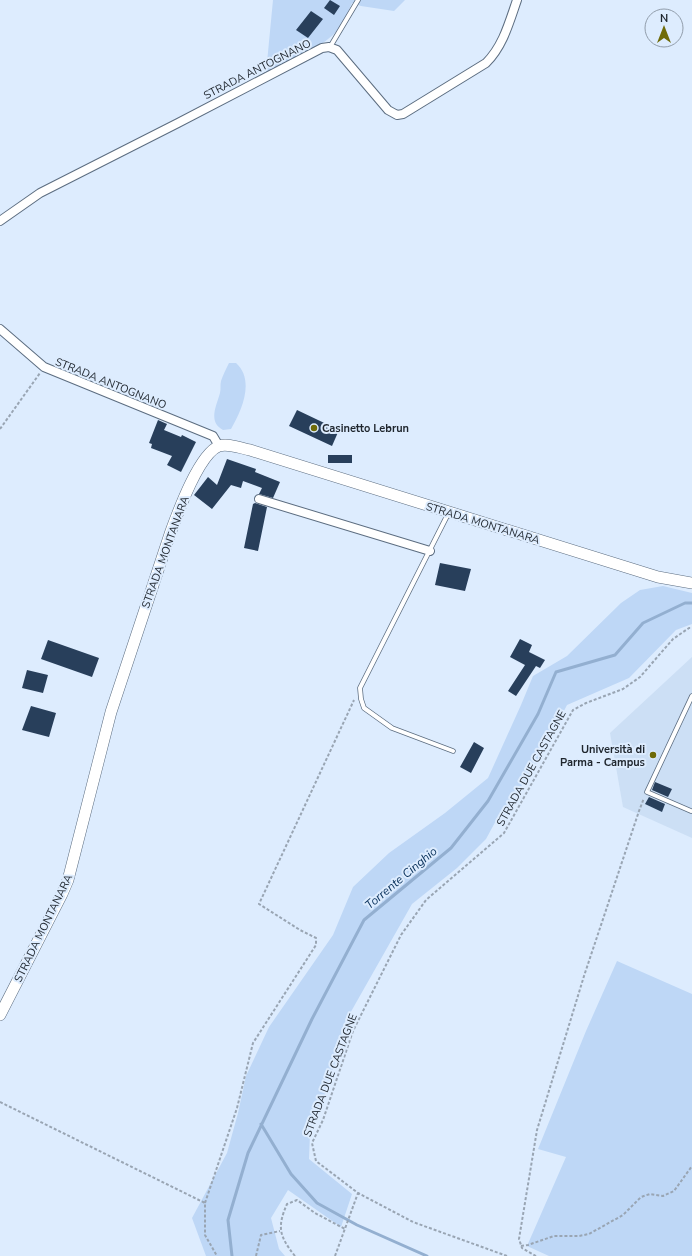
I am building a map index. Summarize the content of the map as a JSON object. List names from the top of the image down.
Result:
{
  "streets": {
    "main road": ["STRADA MONTANARA"],
    "street": ["STRADA ANTOGNANO"],
    "path": ["STRADA DUE CASTAGNE"]
  },
  "crossings": [
    ["STRADA ANTOGNANO", "STRADA MONTANARA"]
  ],
  "water": ["Torrente Cinghio"],
  "places": ["Casinetto Lebrun", "Università di Parma - Campus"],
  "north": "top"
}
